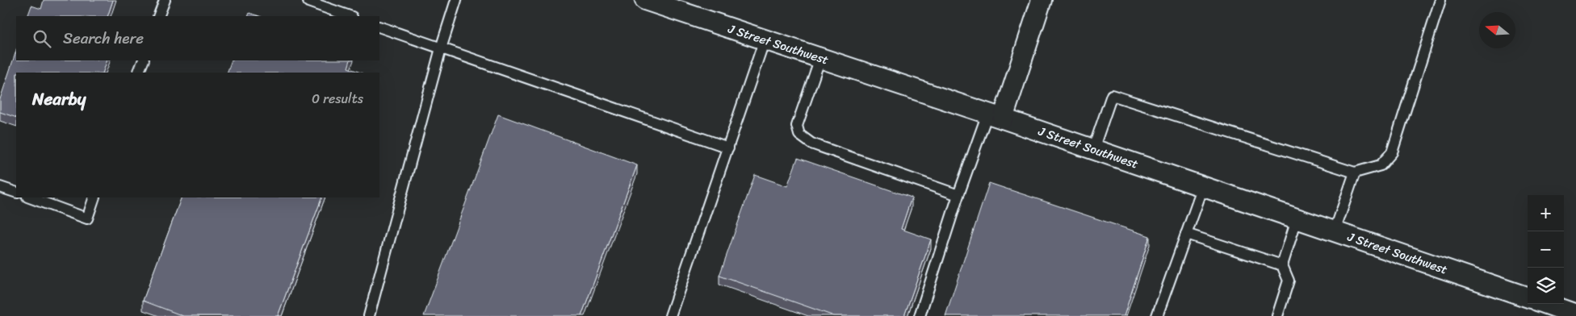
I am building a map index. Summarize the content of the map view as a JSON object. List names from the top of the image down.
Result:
{
  "streets": {
    "street": ["J Street Southwest"]
  },
  "north": "left",
  "page": {
    "search": "Search here",
    "heading": ["Nearby", "0 results"],
    "map_buttons": ["+", "−"]
  }
}
